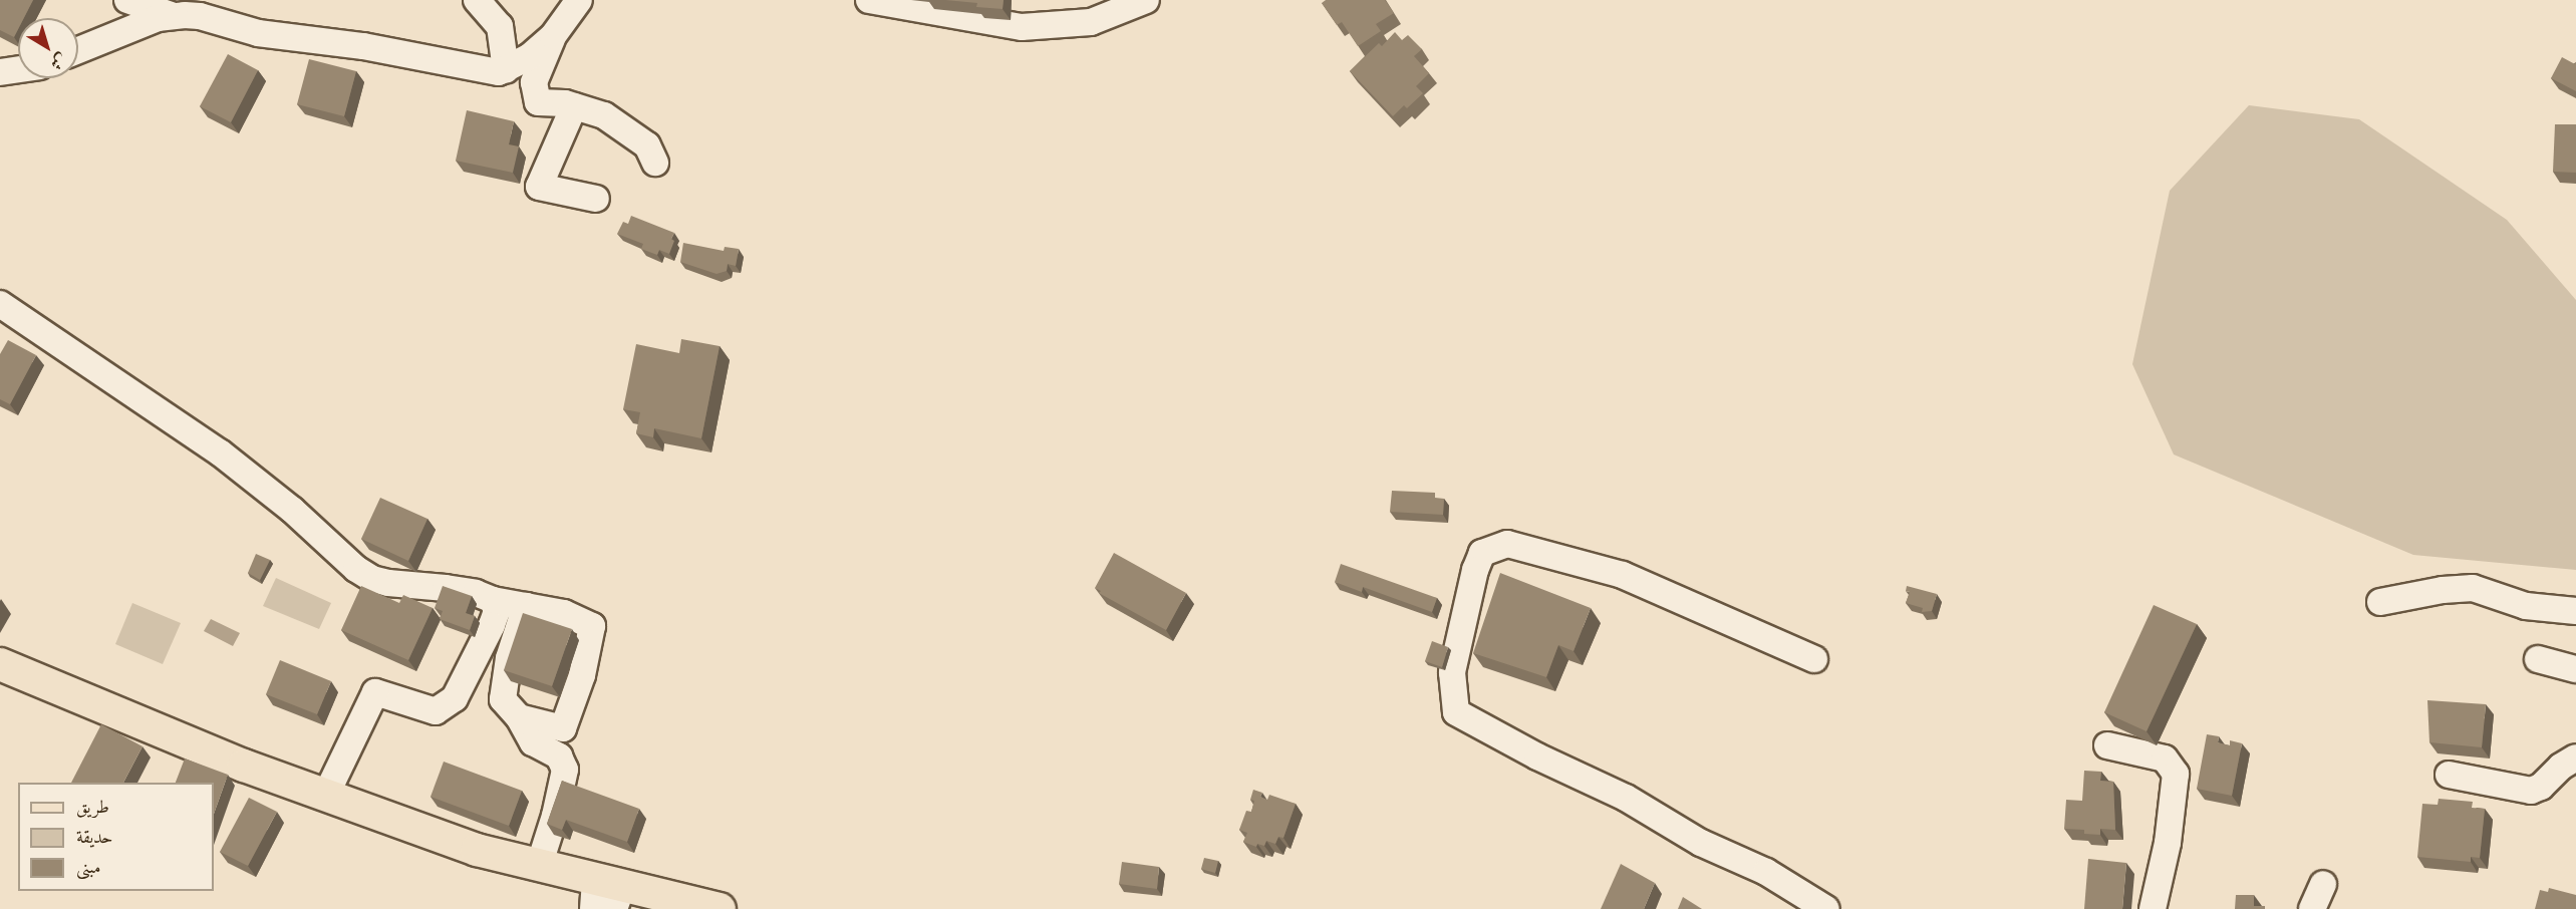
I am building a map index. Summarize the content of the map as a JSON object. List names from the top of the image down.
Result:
{
  "legend": ["طريق", "حديقة", "مبنى"],
  "north": "bottom right"
}
